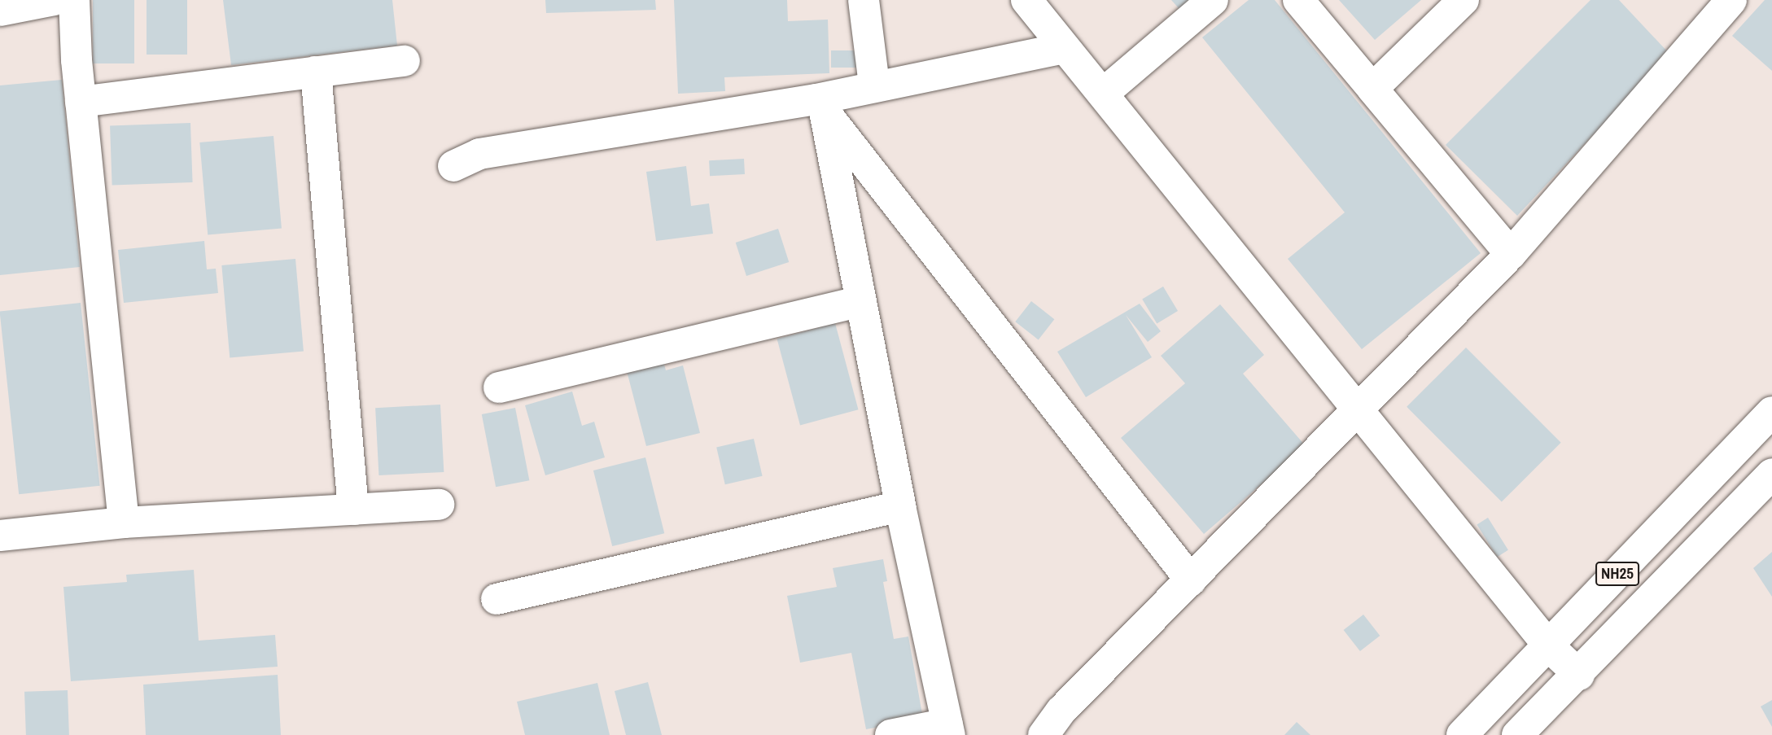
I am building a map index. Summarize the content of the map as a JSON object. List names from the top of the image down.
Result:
{
  "streets": {
    "street": ["NH25"]
  }
}
